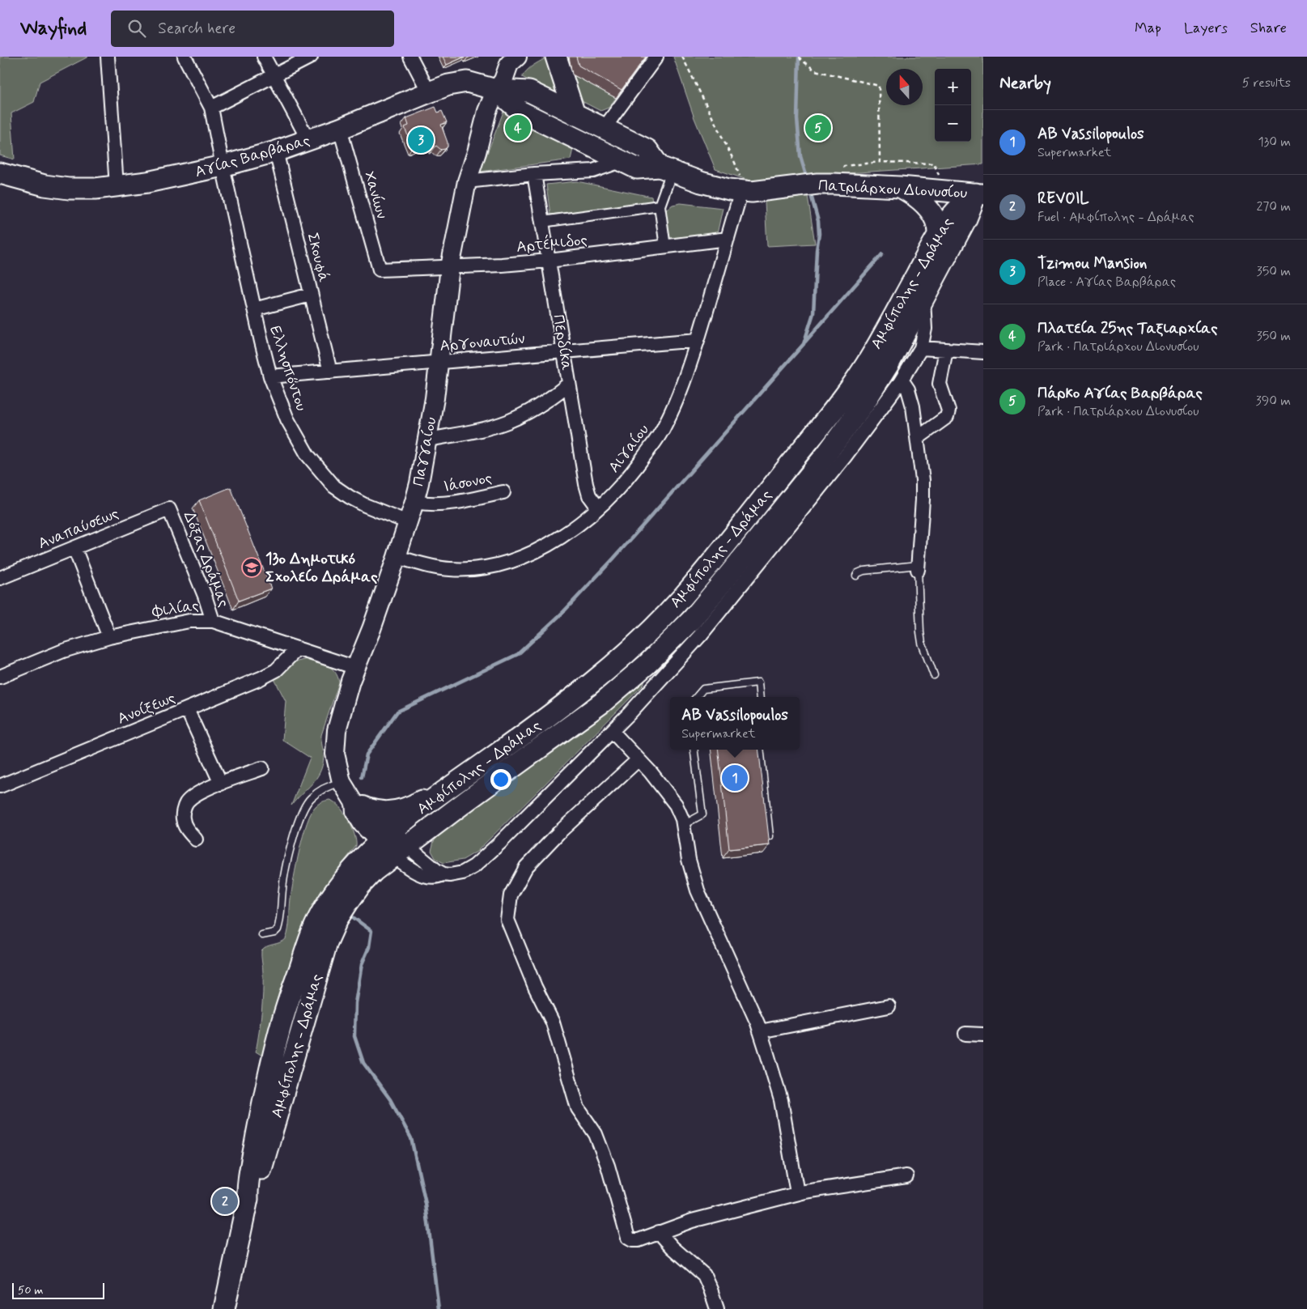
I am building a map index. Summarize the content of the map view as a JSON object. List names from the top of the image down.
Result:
{
  "streets": {
    "main road": [
      "Αγίας Βαρβάρας",
      "Πατριάρχου Διονυσίου",
      "Αμφίπολης - Δράμας",
      "Παγγαίου"
    ],
    "street": [
      "Χανίων",
      "Αρτέμιδος",
      "Σκουφά",
      "Αργοναυτών",
      "Περδίκα",
      "Ελλησπόντου",
      "Αιγαίου",
      "Ιάσονος",
      "Αναπαύσεως",
      "Δόξας Δράμας",
      "Φιλίας",
      "Ανοίξεως"
    ]
  },
  "crossings": [
    ["Αγίας Βαρβάρας", "Πατριάρχου Διονυσίου"],
    ["Αγίας Βαρβάρας", "Χανίων"],
    ["Αγίας Βαρβάρας", "Σκουφά"],
    ["Αγίας Βαρβάρας", "Ελλησπόντου"],
    ["Αγίας Βαρβάρας", "Παγγαίου"],
    ["Πατριάρχου Διονυσίου", "Αμφίπολης - Δράμας"],
    ["Πατριάρχου Διονυσίου", "Αιγαίου"],
    ["Πατριάρχου Διονυσίου", "Παγγαίου"],
    ["Χανίων", "Αρτέμιδος"],
    ["Αρτέμιδος", "Περδίκα"],
    ["Αρτέμιδος", "Αιγαίου"],
    ["Αρτέμιδος", "Παγγαίου"],
    ["Σκουφά", "Αργοναυτών"],
    ["Αργοναυτών", "Περδίκα"],
    ["Αργοναυτών", "Ελλησπόντου"],
    ["Αργοναυτών", "Αιγαίου"],
    ["Αργοναυτών", "Παγγαίου"],
    ["Περδίκα", "Αιγαίου"],
    ["Ελλησπόντου", "Παγγαίου"],
    ["Αιγαίου", "Παγγαίου"],
    ["Παγγαίου", "Ιάσονος"],
    ["Παγγαίου", "Φιλίας"],
    ["Αναπαύσεως", "Δόξας Δράμας"],
    ["Δόξας Δράμας", "Φιλίας"],
    ["Φιλίας", "Ανοίξεως"]
  ],
  "places": {
    "school or university": ["13ο Δημοτικό Σχολείο Δράμας"]
  },
  "scale_bar": "50 m",
  "north": "top",
  "page": {
    "header": "Wayfind",
    "search": "Search here",
    "nav": ["Map", "Layers", "Share"],
    "heading": ["Nearby", "5 results"],
    "map_buttons": ["+", "−"],
    "list": [
      {
        "mark": "1",
        "name": "AB Vassilopoulos",
        "note": "Supermarket",
        "value": "130 m"
      },
      {
        "mark": "2",
        "name": "REVOIL",
        "note": "Fuel · Αμφίπολης - Δράμας",
        "value": "270 m"
      },
      {
        "mark": "3",
        "name": "Tzimou Mansion",
        "note": "Place · Αγίας Βαρβάρας",
        "value": "350 m"
      },
      {
        "mark": "4",
        "name": "Πλατεία 25ης Ταξιαρχίας",
        "note": "Park · Πατριάρχου Διονυσίου",
        "value": "350 m"
      },
      {
        "mark": "5",
        "name": "Πάρκο Αγίας Βαρβάρας",
        "note": "Park · Πατριάρχου Διονυσίου",
        "value": "390 m"
      }
    ],
    "pins": [
      "4",
      "5",
      "3",
      "1",
      "2"
    ],
    "popup": ["AB Vassilopoulos", "Supermarket"],
    "scale": "50 m"
  }
}
